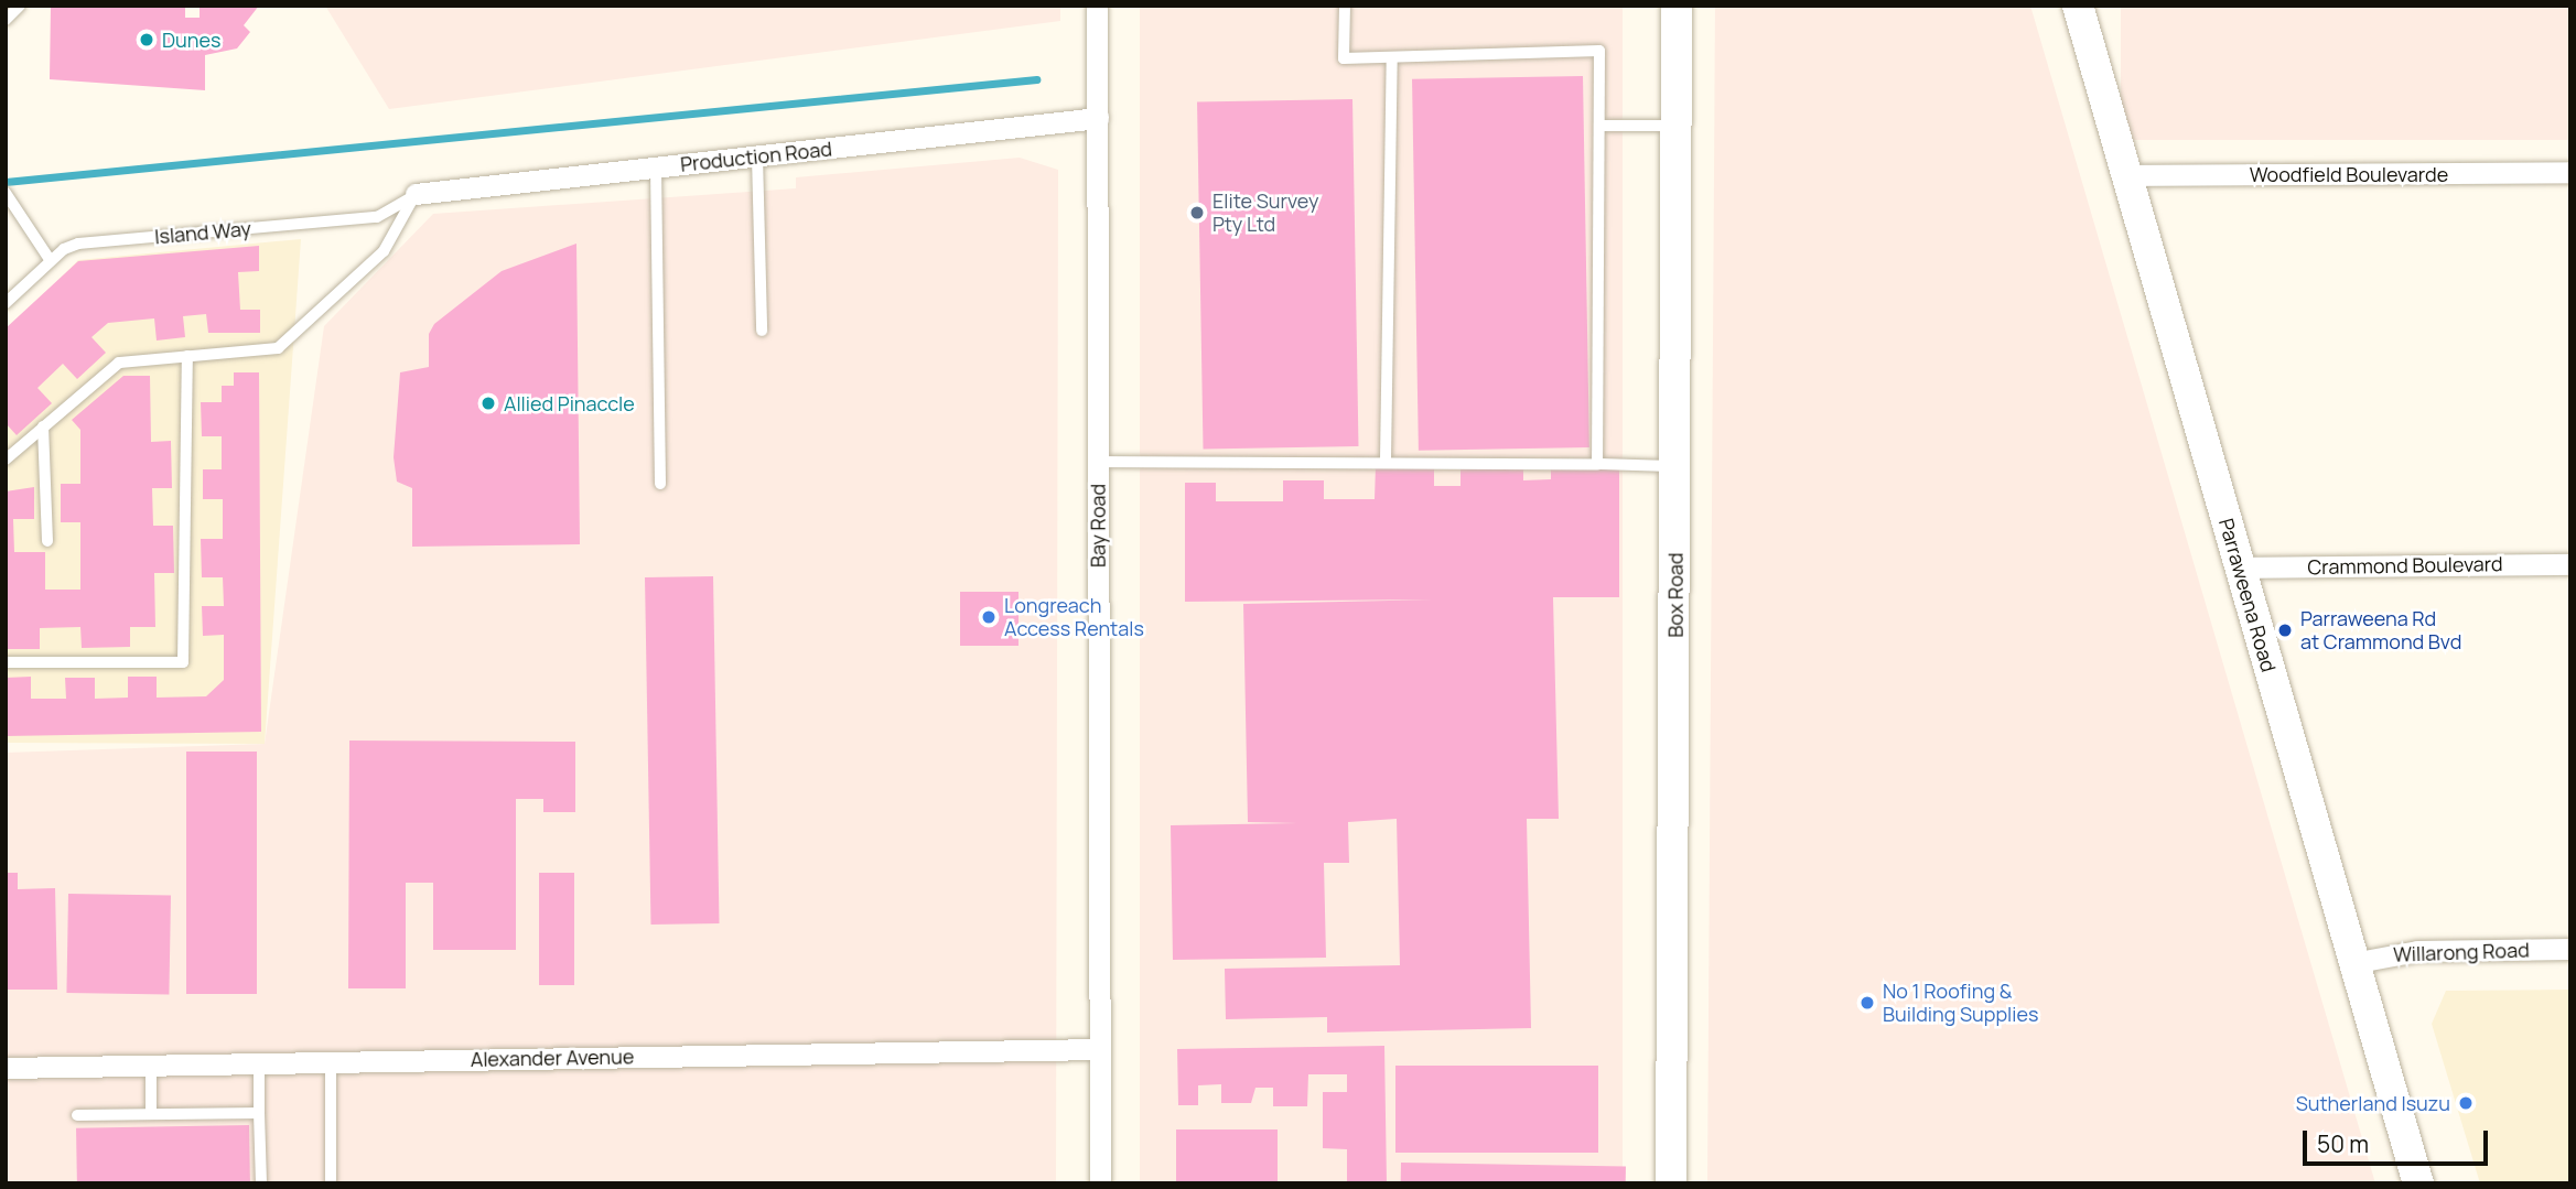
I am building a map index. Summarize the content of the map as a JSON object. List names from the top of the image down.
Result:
{
  "streets": {
    "street": [
      "Production Road",
      "Woodfield Boulevarde",
      "Bay Road",
      "Crammond Boulevard",
      "Box Road",
      "Parraweena Road",
      "Willarong Road",
      "Alexander Avenue"
    ],
    "lane": ["Island Way"]
  },
  "crossings": [
    ["Production Road", "Island Way"],
    ["Production Road", "Bay Road"],
    ["Woodfield Boulevarde", "Parraweena Road"],
    ["Bay Road", "Alexander Avenue"],
    ["Crammond Boulevard", "Parraweena Road"],
    ["Parraweena Road", "Willarong Road"]
  ],
  "places": [
    "Dunes",
    "Elite Survey Pty Ltd",
    "Allied Pinaccle",
    "Longreach Access Rentals",
    "Parraweena Rd at Crammond Bvd",
    "No 1 Roofing & Building Supplies",
    "Sutherland Isuzu"
  ],
  "scale_bar": "50 m"
}
